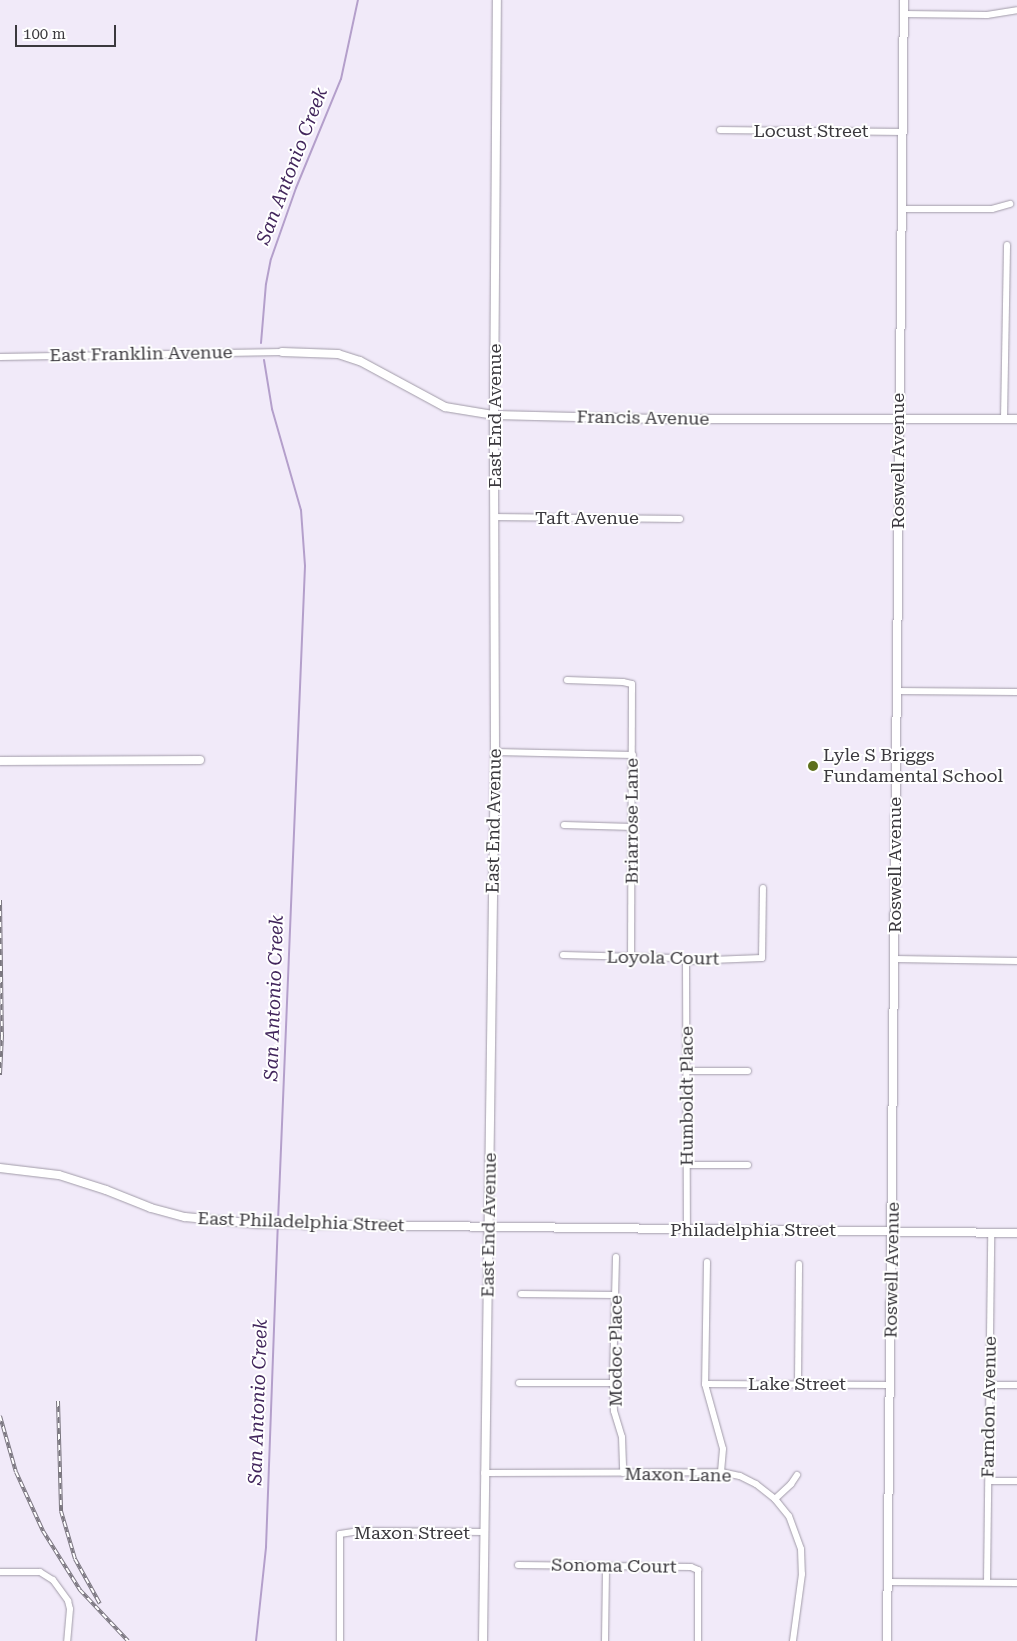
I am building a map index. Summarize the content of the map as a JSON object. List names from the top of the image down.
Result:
{
  "streets": {
    "street": [
      "Locust Street",
      "East Franklin Avenue",
      "East End Avenue",
      "Francis Avenue",
      "Roswell Avenue",
      "Taft Avenue",
      "Briarrose Lane",
      "Loyola Court",
      "Humboldt Place",
      "East Philadelphia Street",
      "Philadelphia Street",
      "Modoc Place",
      "Lake Street",
      "Farndon Avenue",
      "Maxon Lane",
      "Maxon Street",
      "Sonoma Court"
    ]
  },
  "crossings": [
    ["Locust Street", "Roswell Avenue"],
    ["East Franklin Avenue", "Francis Avenue"],
    ["East End Avenue", "Francis Avenue"],
    ["East End Avenue", "Taft Avenue"],
    ["East End Avenue", "East Philadelphia Street"],
    ["East End Avenue", "Philadelphia Street"],
    ["East End Avenue", "Maxon Lane"],
    ["East End Avenue", "Maxon Street"],
    ["Francis Avenue", "Roswell Avenue"],
    ["Roswell Avenue", "Philadelphia Street"],
    ["Roswell Avenue", "Lake Street"],
    ["Briarrose Lane", "Loyola Court"],
    ["Loyola Court", "Humboldt Place"],
    ["Humboldt Place", "Philadelphia Street"],
    ["East Philadelphia Street", "Philadelphia Street"],
    ["Philadelphia Street", "Farndon Avenue"],
    ["Modoc Place", "Maxon Lane"]
  ],
  "water": ["San Antonio Creek"],
  "places": ["Lyle S Briggs Fundamental School"],
  "scale_bar": "100 m"
}
